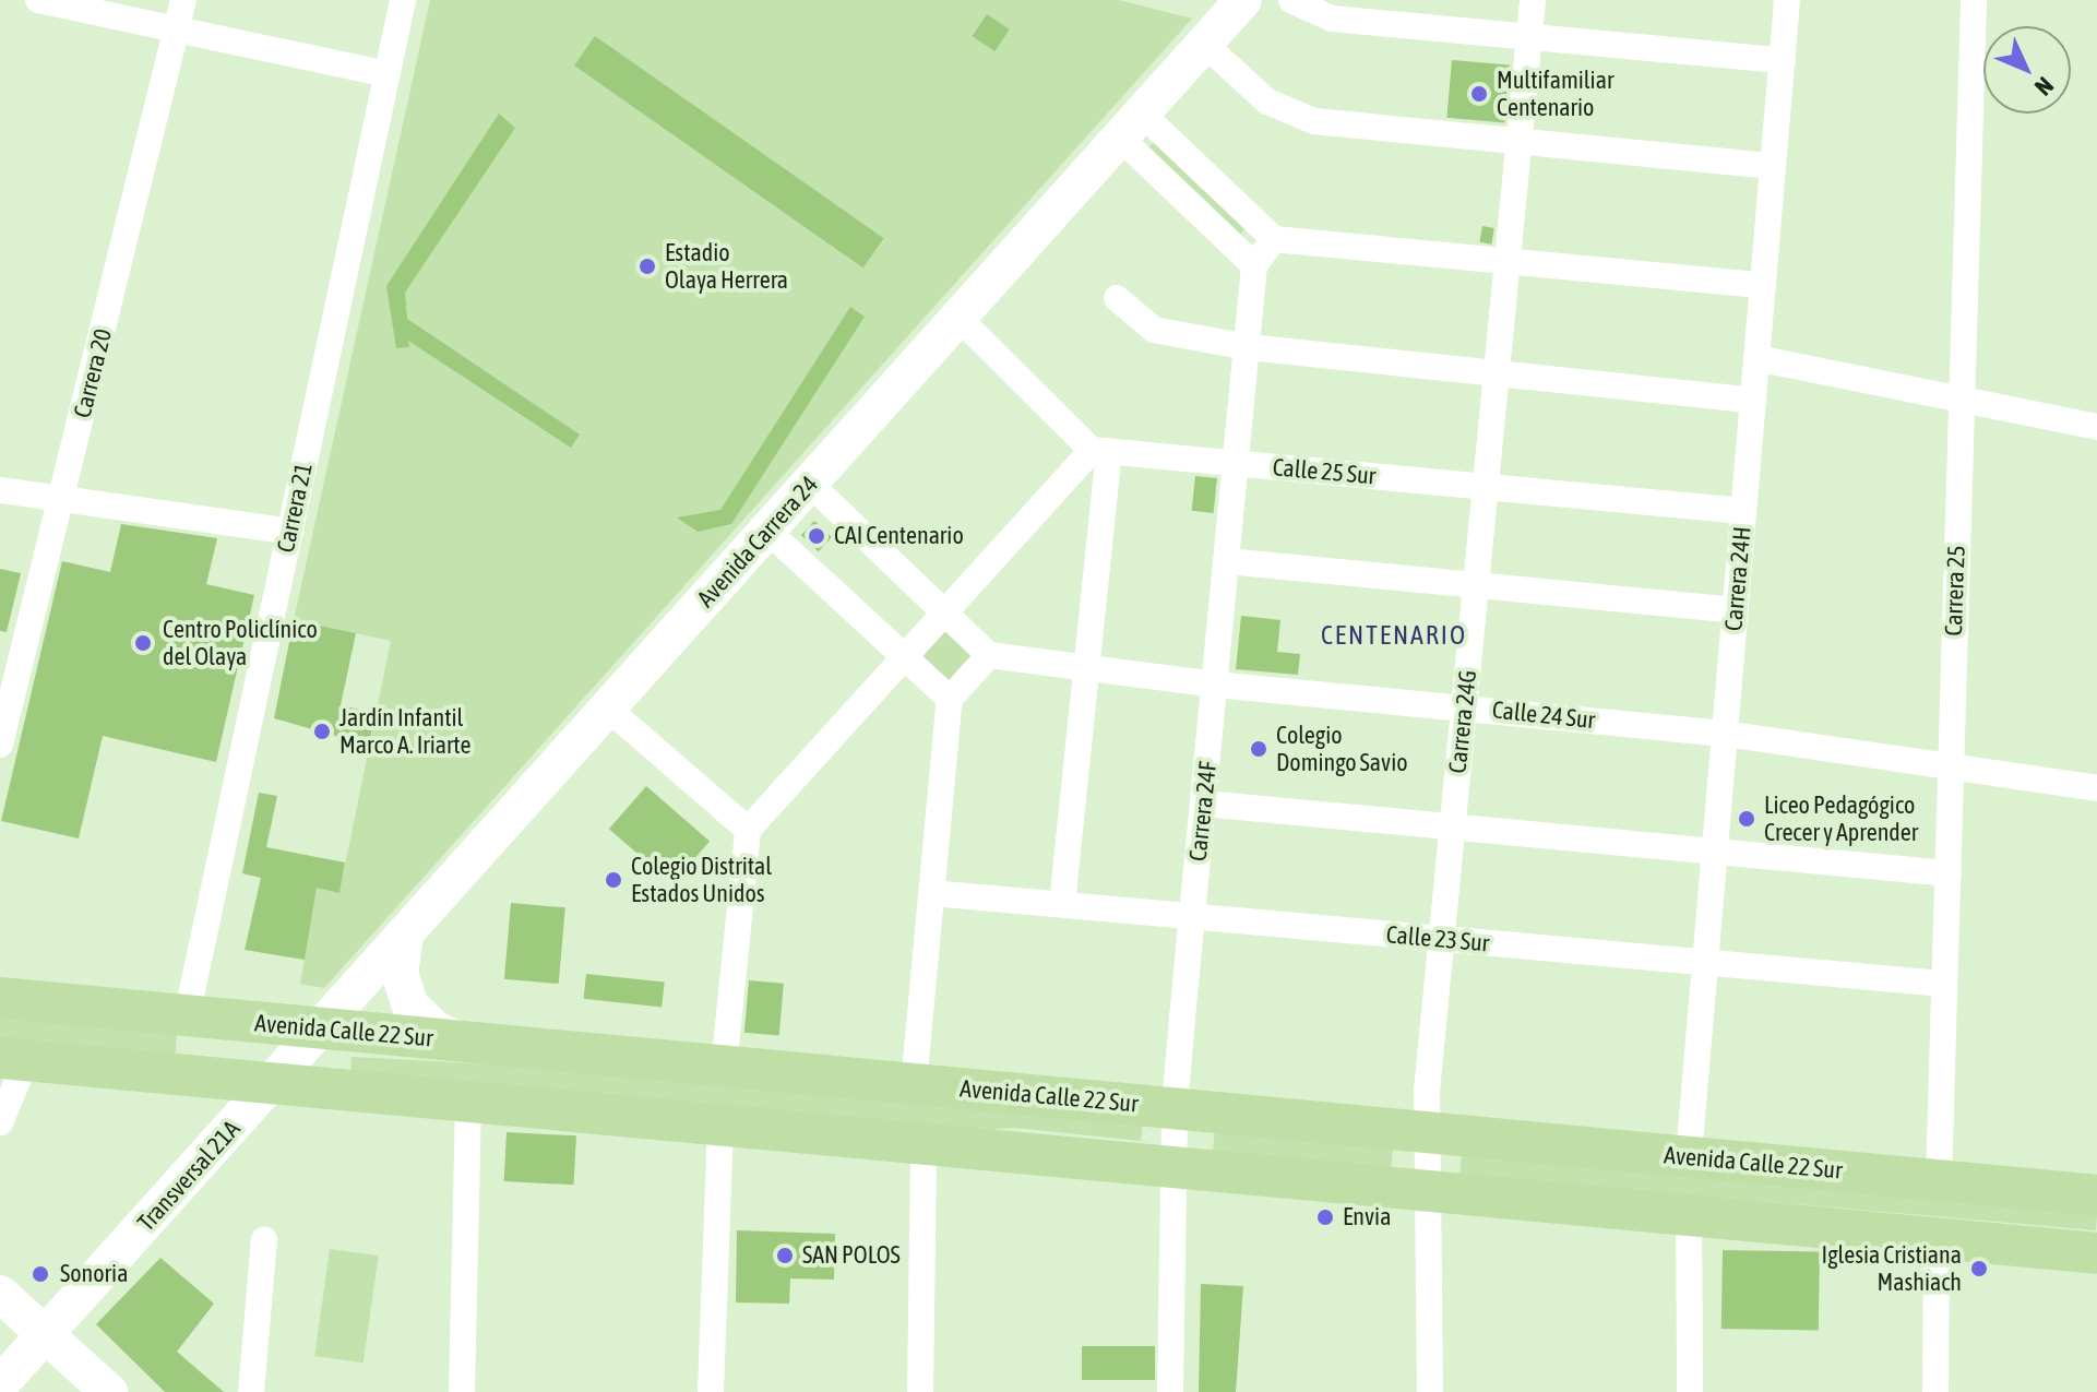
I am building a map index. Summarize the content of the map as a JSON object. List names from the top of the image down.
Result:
{
  "streets": {
    "main road": ["Avenida Carrera 24", "Avenida Calle 22 Sur", "Transversal 21A"],
    "street": [
      "Carrera 20",
      "Calle 25 Sur",
      "Carrera 21",
      "Carrera 24H",
      "Carrera 25",
      "Calle 24 Sur",
      "Carrera 24G",
      "Carrera 24F",
      "Calle 23 Sur"
    ]
  },
  "crossings": [
    ["Calle 25 Sur", "Carrera 24H"],
    ["Calle 25 Sur", "Carrera 24G"],
    ["Calle 25 Sur", "Carrera 24F"],
    ["Carrera 21", "Avenida Calle 22 Sur"],
    ["Avenida Carrera 24", "Avenida Calle 22 Sur"],
    ["Avenida Carrera 24", "Transversal 21A"],
    ["Carrera 24H", "Calle 24 Sur"],
    ["Carrera 24H", "Calle 23 Sur"],
    ["Carrera 24H", "Avenida Calle 22 Sur"],
    ["Carrera 25", "Calle 24 Sur"],
    ["Carrera 25", "Calle 23 Sur"],
    ["Carrera 25", "Avenida Calle 22 Sur"],
    ["Calle 24 Sur", "Carrera 24G"],
    ["Calle 24 Sur", "Carrera 24F"],
    ["Carrera 24G", "Calle 23 Sur"],
    ["Carrera 24G", "Avenida Calle 22 Sur"],
    ["Carrera 24F", "Calle 23 Sur"],
    ["Carrera 24F", "Avenida Calle 22 Sur"]
  ],
  "districts": ["CENTENARIO"],
  "places": [
    "Multifamiliar Centenario",
    "Estadio Olaya Herrera",
    "CAI Centenario",
    "Centro Policlínico del Olaya",
    "Jardín Infantil Marco A. Iriarte",
    "Colegio Domingo Savio",
    "Liceo Pedagógico Crecer y Aprender",
    "Colegio Distrital Estados Unidos",
    "Envia",
    "SAN POLOS",
    "Iglesia Cristiana Mashiach",
    "Sonoria"
  ],
  "north": "bottom right"
}
